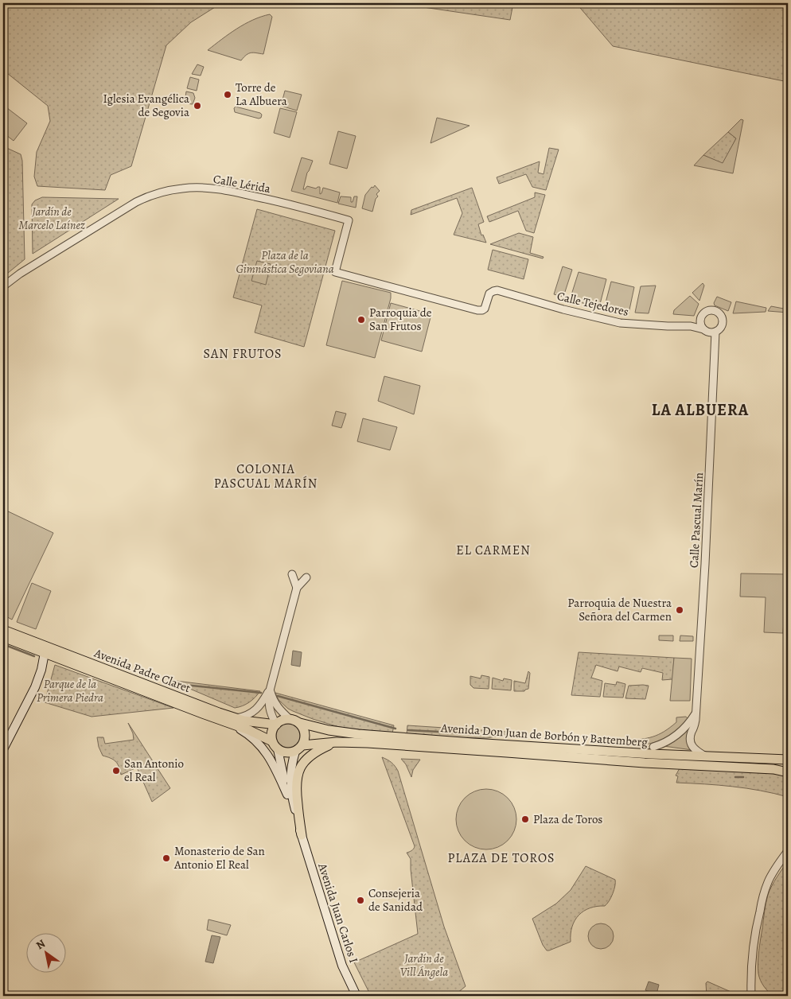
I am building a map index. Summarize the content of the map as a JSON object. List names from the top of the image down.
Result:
{
  "streets": {
    "main road": ["Avenida Padre Claret", "Avenida Don Juan de Borbón y Battemberg", "Avenida Juan Carlos I"],
    "street": ["Calle Lérida", "Calle Tejedores", "Calle Pascual Marín"]
  },
  "crossings": [
    ["Calle Lérida", "Calle Tejedores"],
    ["Calle Tejedores", "Calle Pascual Marín"],
    ["Calle Pascual Marín", "Avenida Don Juan de Borbón y Battemberg"],
    ["Avenida Padre Claret", "Avenida Don Juan de Borbón y Battemberg"],
    ["Avenida Padre Claret", "Avenida Juan Carlos I"],
    ["Avenida Don Juan de Borbón y Battemberg", "Avenida Juan Carlos I"]
  ],
  "districts": [
    "SAN FRUTOS",
    "LA ALBUERA",
    "COLONIA PASCUAL MARÍN",
    "EL CARMEN",
    "PLAZA DE TOROS"
  ],
  "parks": [
    "Jardín de Marcelo Laínez",
    "Plaza de la Gimnástica Segoviana",
    "Parque de la Primera Piedra",
    "Jardín de Vill Ángela"
  ],
  "places": [
    "Torre de La Albuera",
    "Iglesia Evangélica de Segovia",
    "Parroquia de San Frutos",
    "Parroquia de Nuestra Señora del Carmen",
    "San Antonio el Real",
    "Plaza de Toros",
    "Monasterio de San Antonio El Real",
    "Consejeria de Sanidad"
  ],
  "north": "top left"
}
